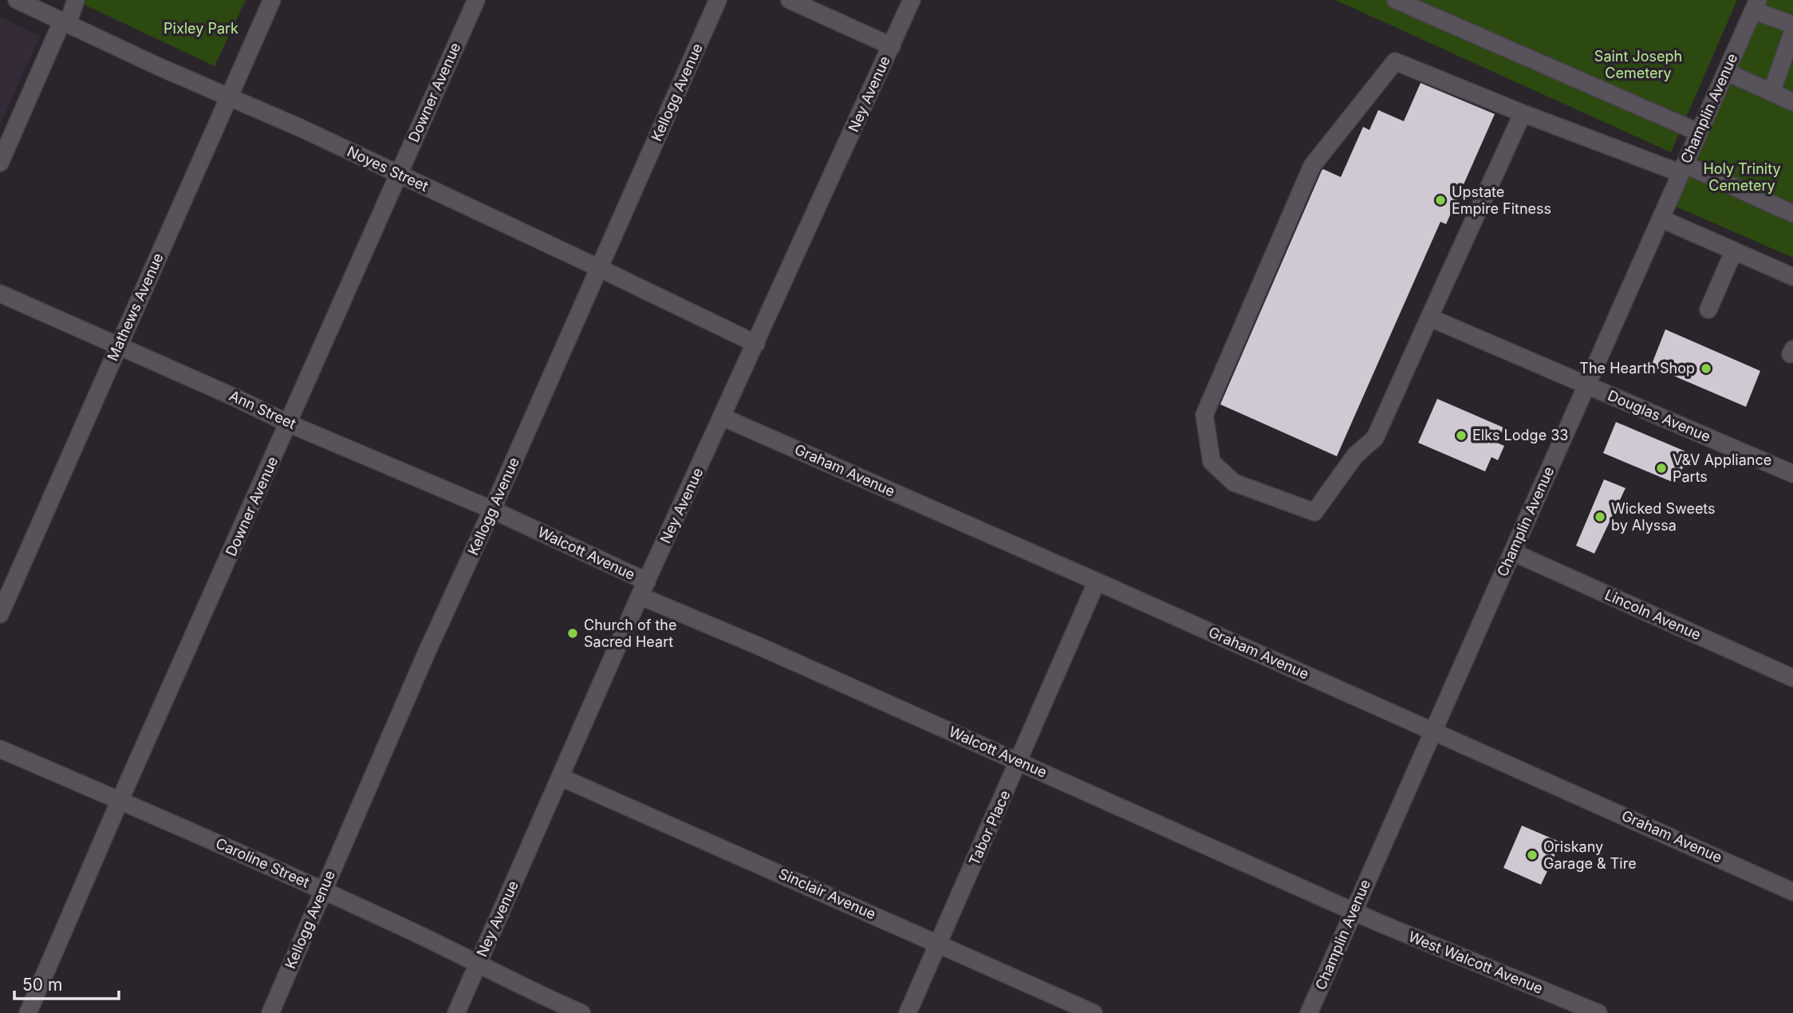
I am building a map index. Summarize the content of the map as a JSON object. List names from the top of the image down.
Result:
{
  "streets": {
    "street": [
      "Downer Avenue",
      "Kellogg Avenue",
      "Ney Avenue",
      "Champlin Avenue",
      "Noyes Street",
      "Mathews Avenue",
      "Ann Street",
      "Douglas Avenue",
      "Graham Avenue",
      "Walcott Avenue",
      "Lincoln Avenue",
      "Tabor Place",
      "Caroline Street",
      "Sinclair Avenue",
      "West Walcott Avenue"
    ]
  },
  "crossings": [
    ["Downer Avenue", "Noyes Street"],
    ["Downer Avenue", "Ann Street"],
    ["Downer Avenue", "Caroline Street"],
    ["Kellogg Avenue", "Noyes Street"],
    ["Kellogg Avenue", "Ann Street"],
    ["Kellogg Avenue", "Caroline Street"],
    ["Ney Avenue", "Noyes Street"],
    ["Ney Avenue", "Graham Avenue"],
    ["Ney Avenue", "Walcott Avenue"],
    ["Ney Avenue", "Caroline Street"],
    ["Ney Avenue", "Sinclair Avenue"],
    ["Champlin Avenue", "Douglas Avenue"],
    ["Champlin Avenue", "Graham Avenue"],
    ["Champlin Avenue", "Walcott Avenue"],
    ["Champlin Avenue", "Lincoln Avenue"],
    ["Champlin Avenue", "West Walcott Avenue"],
    ["Noyes Street", "Mathews Avenue"],
    ["Mathews Avenue", "Ann Street"],
    ["Ann Street", "Walcott Avenue"],
    ["Graham Avenue", "Tabor Place"],
    ["Walcott Avenue", "Tabor Place"],
    ["Walcott Avenue", "West Walcott Avenue"],
    ["Tabor Place", "Sinclair Avenue"]
  ],
  "parks": ["Pixley Park", "Saint Joseph Cemetery", "Holy Trinity Cemetery"],
  "places": [
    "Upstate Empire Fitness",
    "The Hearth Shop",
    "Elks Lodge 33",
    "V&V Appliance Parts",
    "Wicked Sweets by Alyssa",
    "Church of the Sacred Heart",
    "Oriskany Garage & Tire"
  ],
  "scale_bar": "50 m"
}
